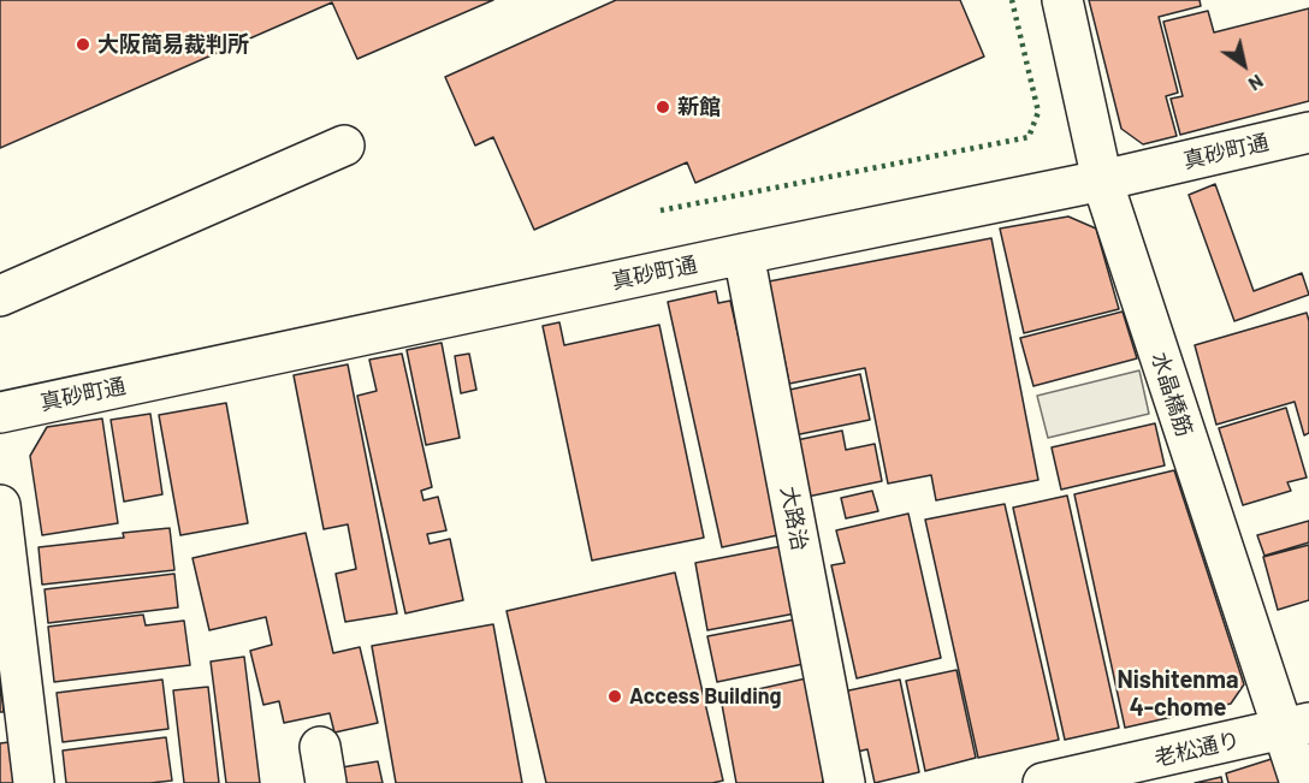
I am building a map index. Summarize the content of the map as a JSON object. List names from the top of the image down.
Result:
{
  "streets": {
    "street": [
      "真砂町通",
      "水晶橋筋",
      "大路治",
      "老松通り"
    ]
  },
  "crossings": [
    ["真砂町通", "水晶橋筋"],
    ["真砂町通", "大路治"],
    ["水晶橋筋", "老松通り"]
  ],
  "districts": ["Nishitenma 4-chome"],
  "places": ["大阪簡易裁判所", "新館", "Access Building"],
  "north": "bottom right"
}
